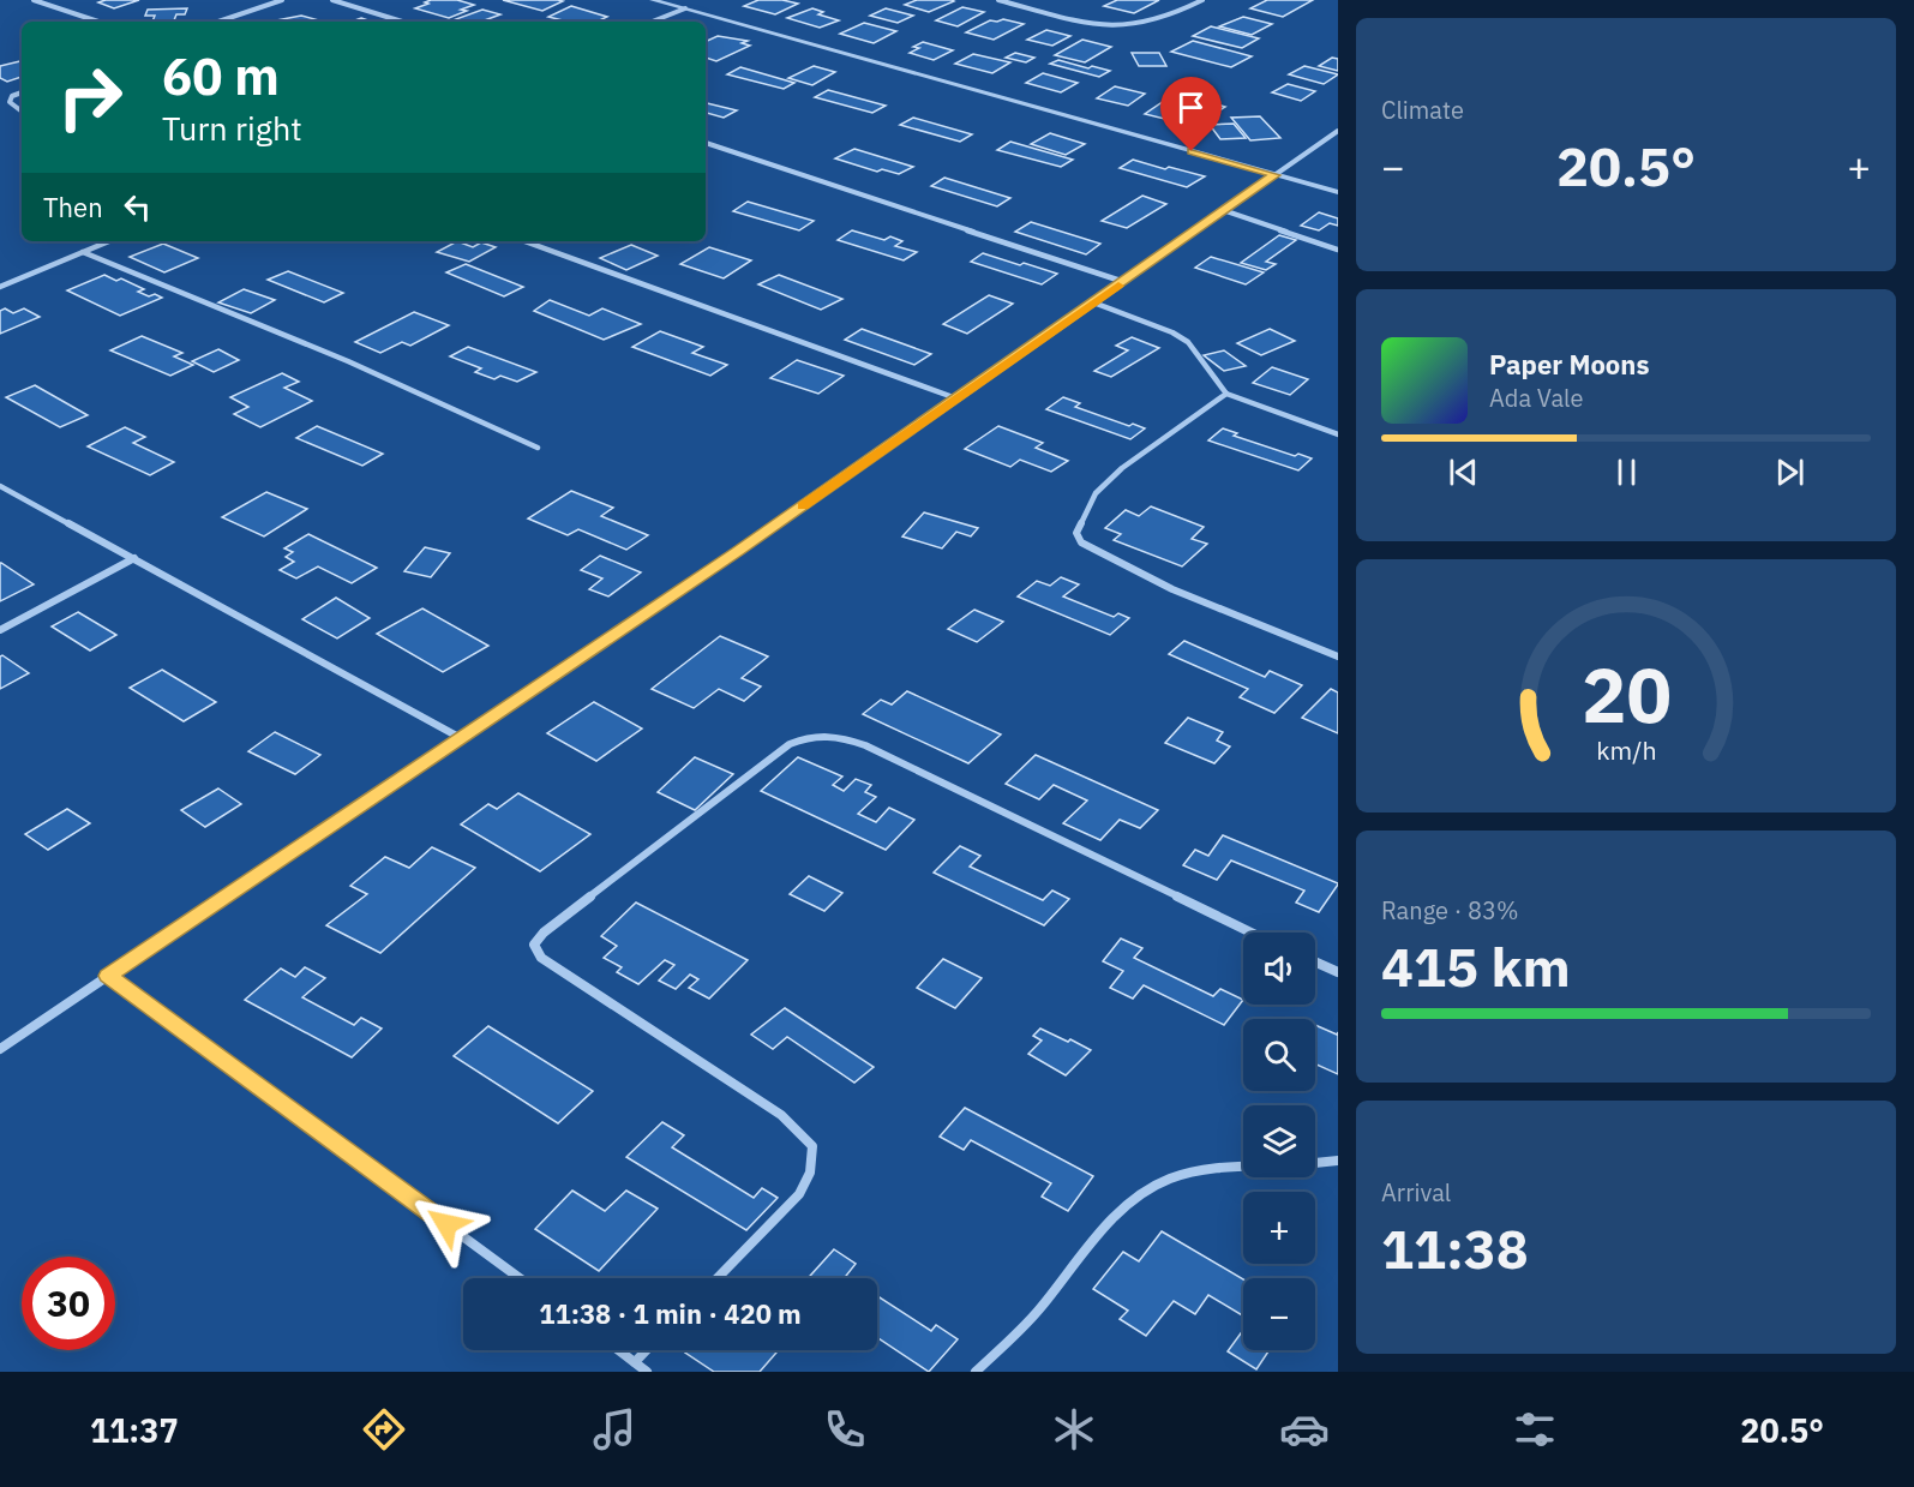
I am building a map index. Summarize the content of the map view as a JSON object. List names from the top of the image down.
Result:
{
  "page": {
    "tile": [
      "Climate",
      ["Range · 83%", "415 km"],
      ["Arrival", "11:38"]
    ],
    "turn": ["60 m", "Turn right"],
    "heat": ["−", "20.5°", "+"],
    "then": "Then",
    "song": ["Paper Moons", "Ada Vale"],
    "map_buttons": ["+", "−"],
    "limit": "30",
    "trip": "11:38 · 1 min · 420 m",
    "tabs": ["11:37", "20.5°"],
    "gauge": ["20", "km/h"]
  }
}
